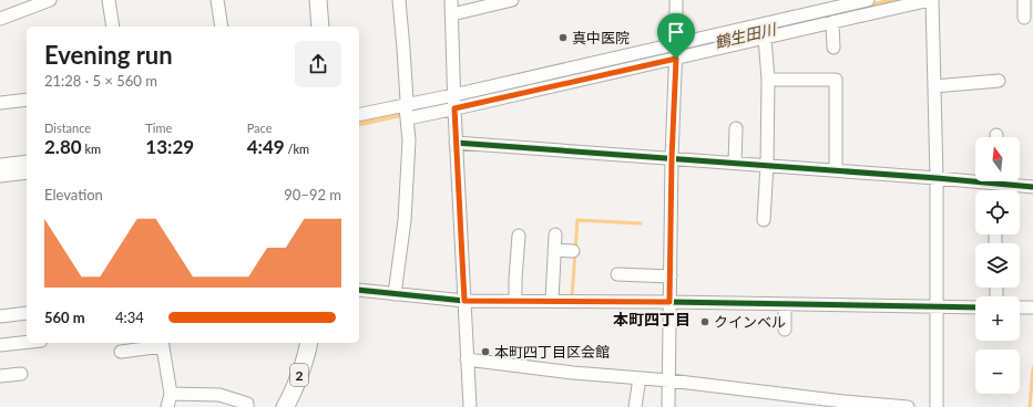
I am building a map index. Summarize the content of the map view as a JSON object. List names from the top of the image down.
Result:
{
  "streets": {
    "main road": ["2"]
  },
  "districts": ["本町四丁目"],
  "water": ["鶴生田川"],
  "places": ["真中医院", "クインベル", "本町四丁目区会館"],
  "north": "top",
  "page": {
    "heading": ["Evening run", "21:28 · 5 × 560 m"],
    "stats": [
      ["Distance", "2.80 km"],
      ["Time", "13:29"],
      ["Pace", "4:49 /km"]
    ],
    "map_buttons": ["+", "−"],
    "chart": ["Elevation", "90–92 m"],
    "list": [
      {
        "name": "560 m",
        "note": "4:34"
      }
    ]
  }
}
